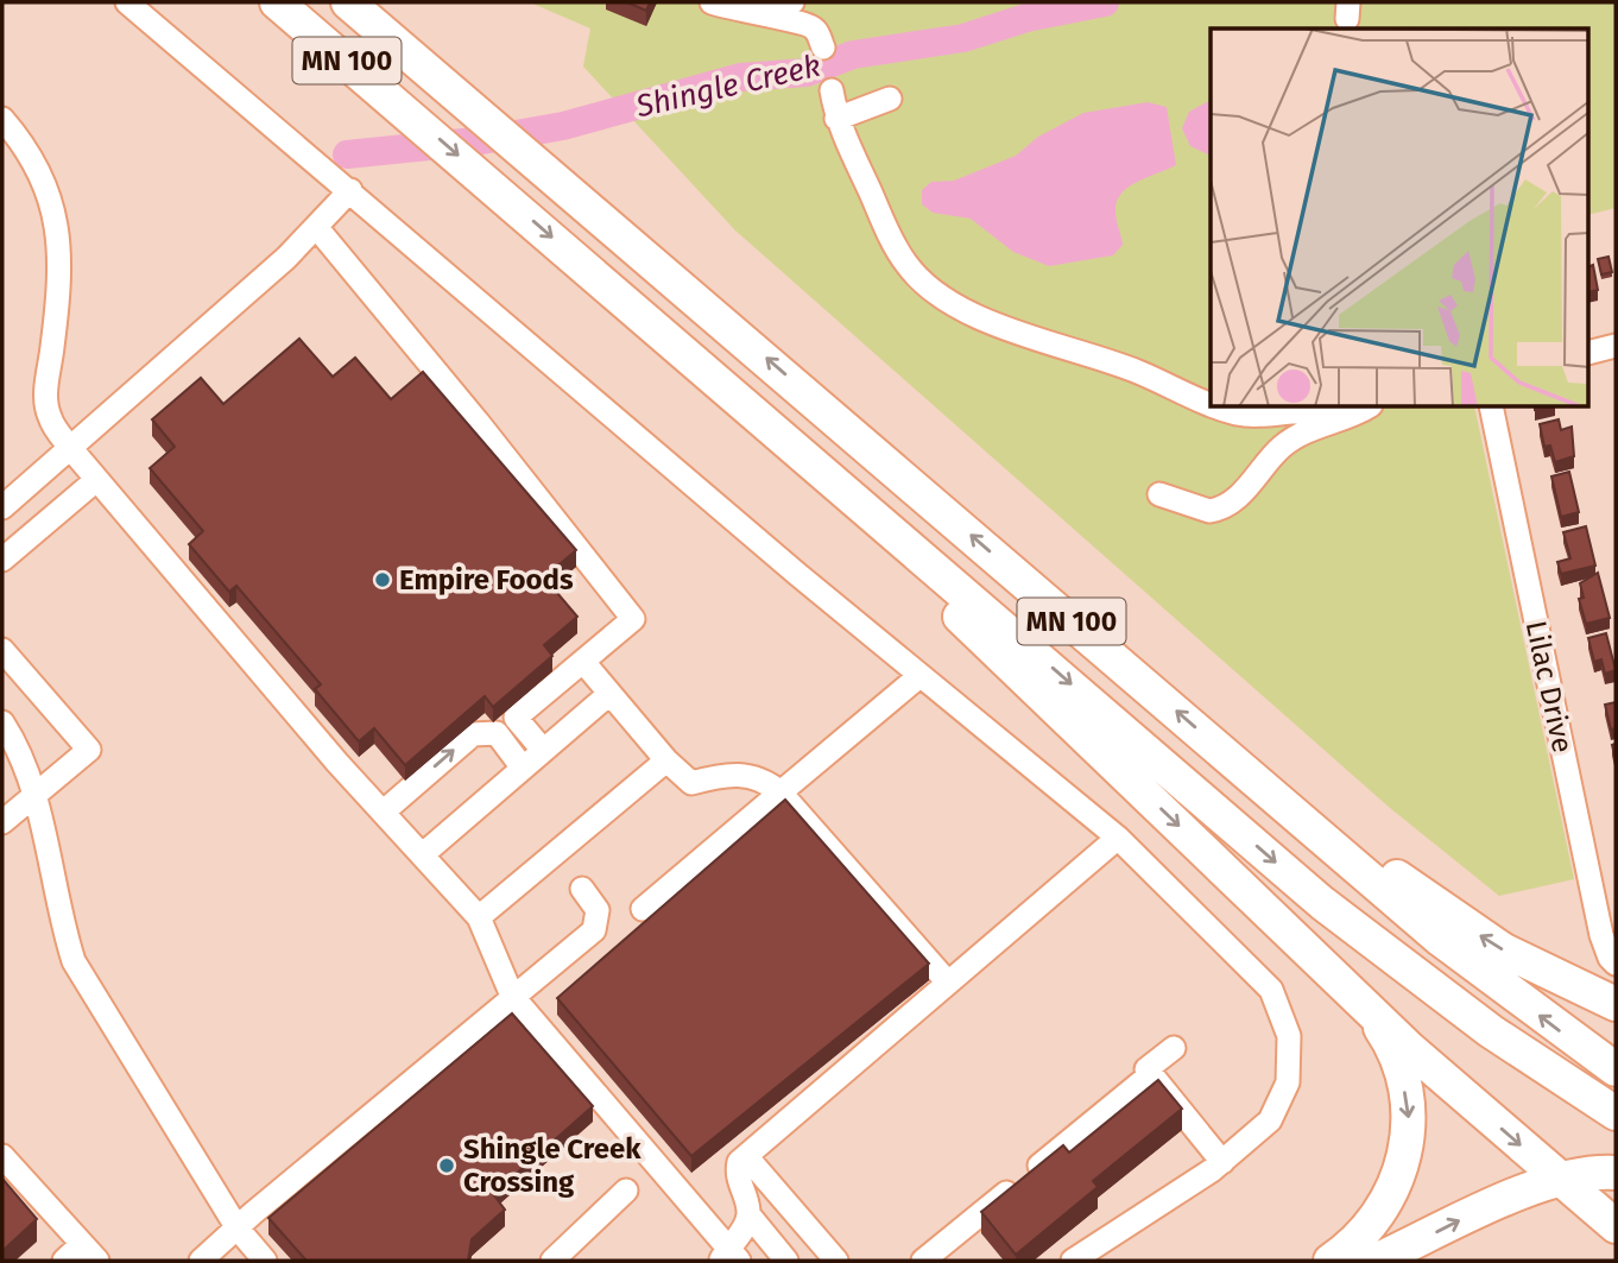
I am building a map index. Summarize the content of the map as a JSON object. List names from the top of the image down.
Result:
{
  "streets": {
    "highway": ["MN 100"],
    "street": ["Lilac Drive"]
  },
  "water": ["Shingle Creek"],
  "places": ["Empire Foods", "Shingle Creek Crossing"]
}
